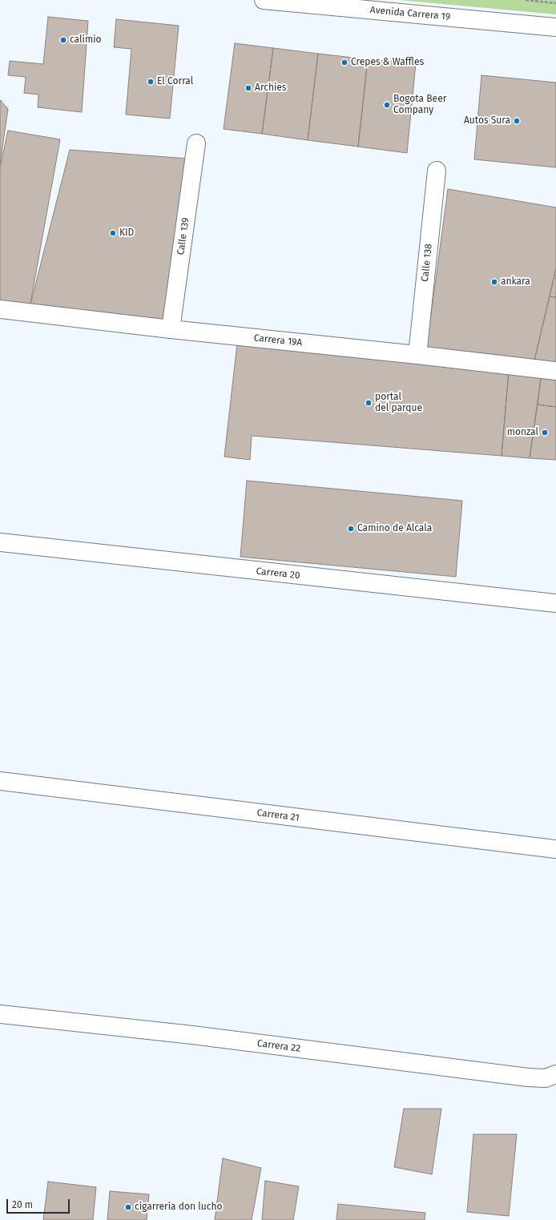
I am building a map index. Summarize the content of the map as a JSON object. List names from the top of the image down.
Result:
{
  "streets": {
    "street": [
      "Avenida Carrera 19",
      "Calle 139",
      "Calle 138",
      "Carrera 19A",
      "Carrera 20",
      "Carrera 21",
      "Carrera 22"
    ]
  },
  "crossings": [
    ["Calle 139", "Carrera 19A"],
    ["Calle 138", "Carrera 19A"]
  ],
  "places": [
    "calimio",
    "Crepes & Waffles",
    "El Corral",
    "Archies",
    "Bogota Beer Company",
    "Autos Sura",
    "KID",
    "ankara",
    "portal del parque",
    "monzal",
    "Camino de Alcala",
    "cigarreria don lucho"
  ],
  "scale_bar": "20 m"
}
